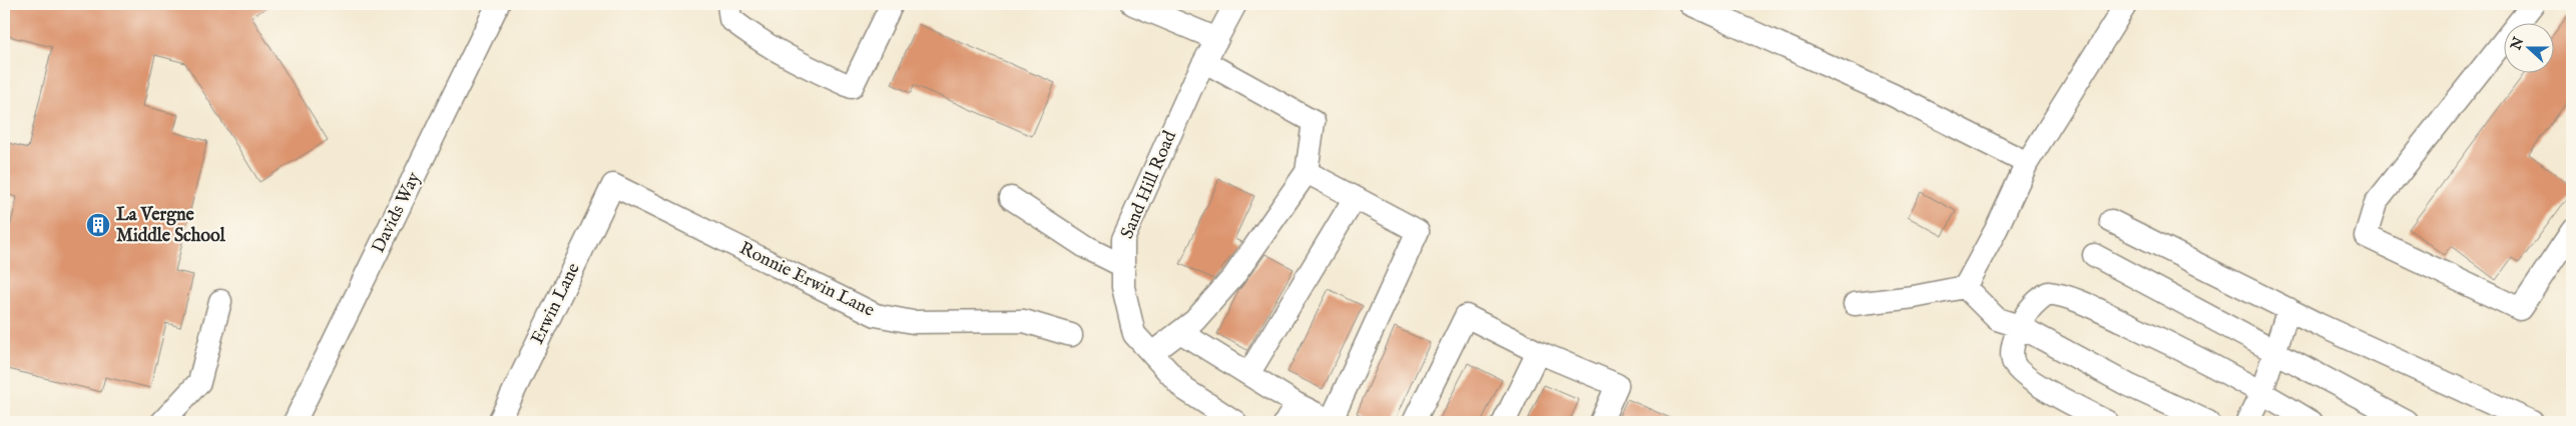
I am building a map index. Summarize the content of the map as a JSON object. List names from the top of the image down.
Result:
{
  "streets": {
    "street": [
      "Sand Hill Road",
      "Davids Way",
      "Ronnie Erwin Lane",
      "Erwin Lane"
    ]
  },
  "crossings": [
    ["Ronnie Erwin Lane", "Erwin Lane"]
  ],
  "places": {
    "building": ["La Vergne Middle School"]
  },
  "north": "left"
}
